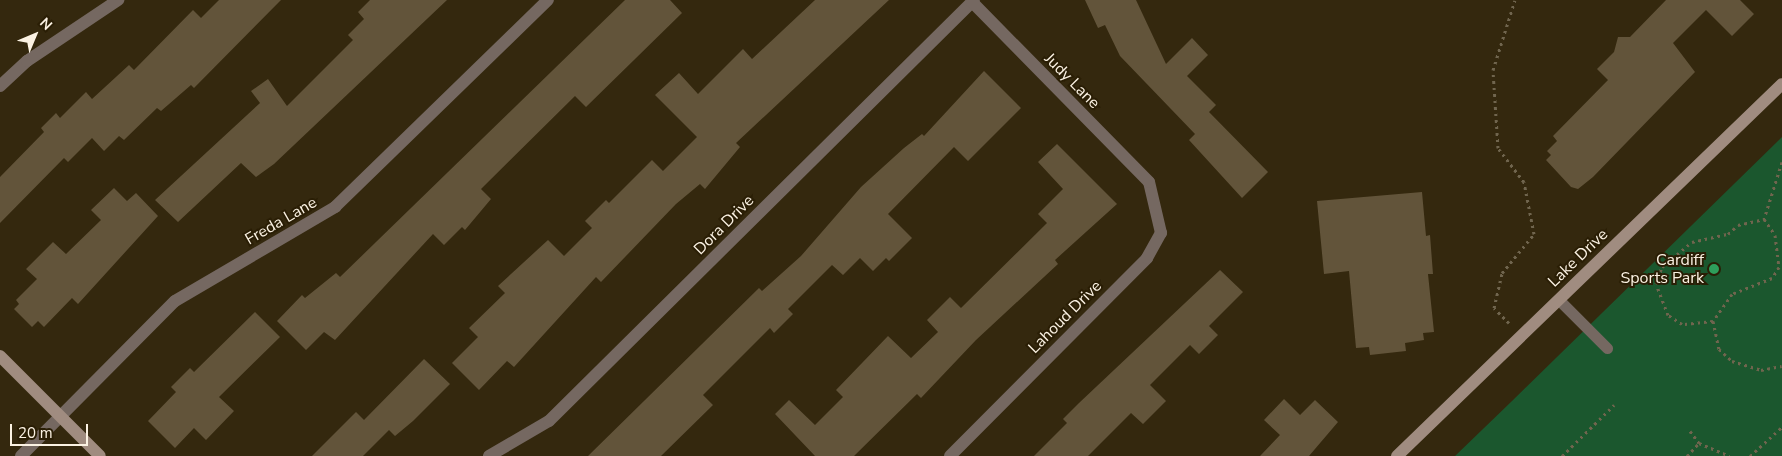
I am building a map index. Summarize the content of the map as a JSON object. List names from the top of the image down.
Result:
{
  "streets": {
    "main road": ["Lake Drive"],
    "street": [
      "Judy Lane",
      "Freda Lane",
      "Dora Drive",
      "Lahoud Drive"
    ]
  },
  "crossings": [
    ["Judy Lane", "Dora Drive"],
    ["Judy Lane", "Lahoud Drive"]
  ],
  "places": ["Cardiff Sports Park"],
  "scale_bar": "20 m",
  "north": "top right"
}
